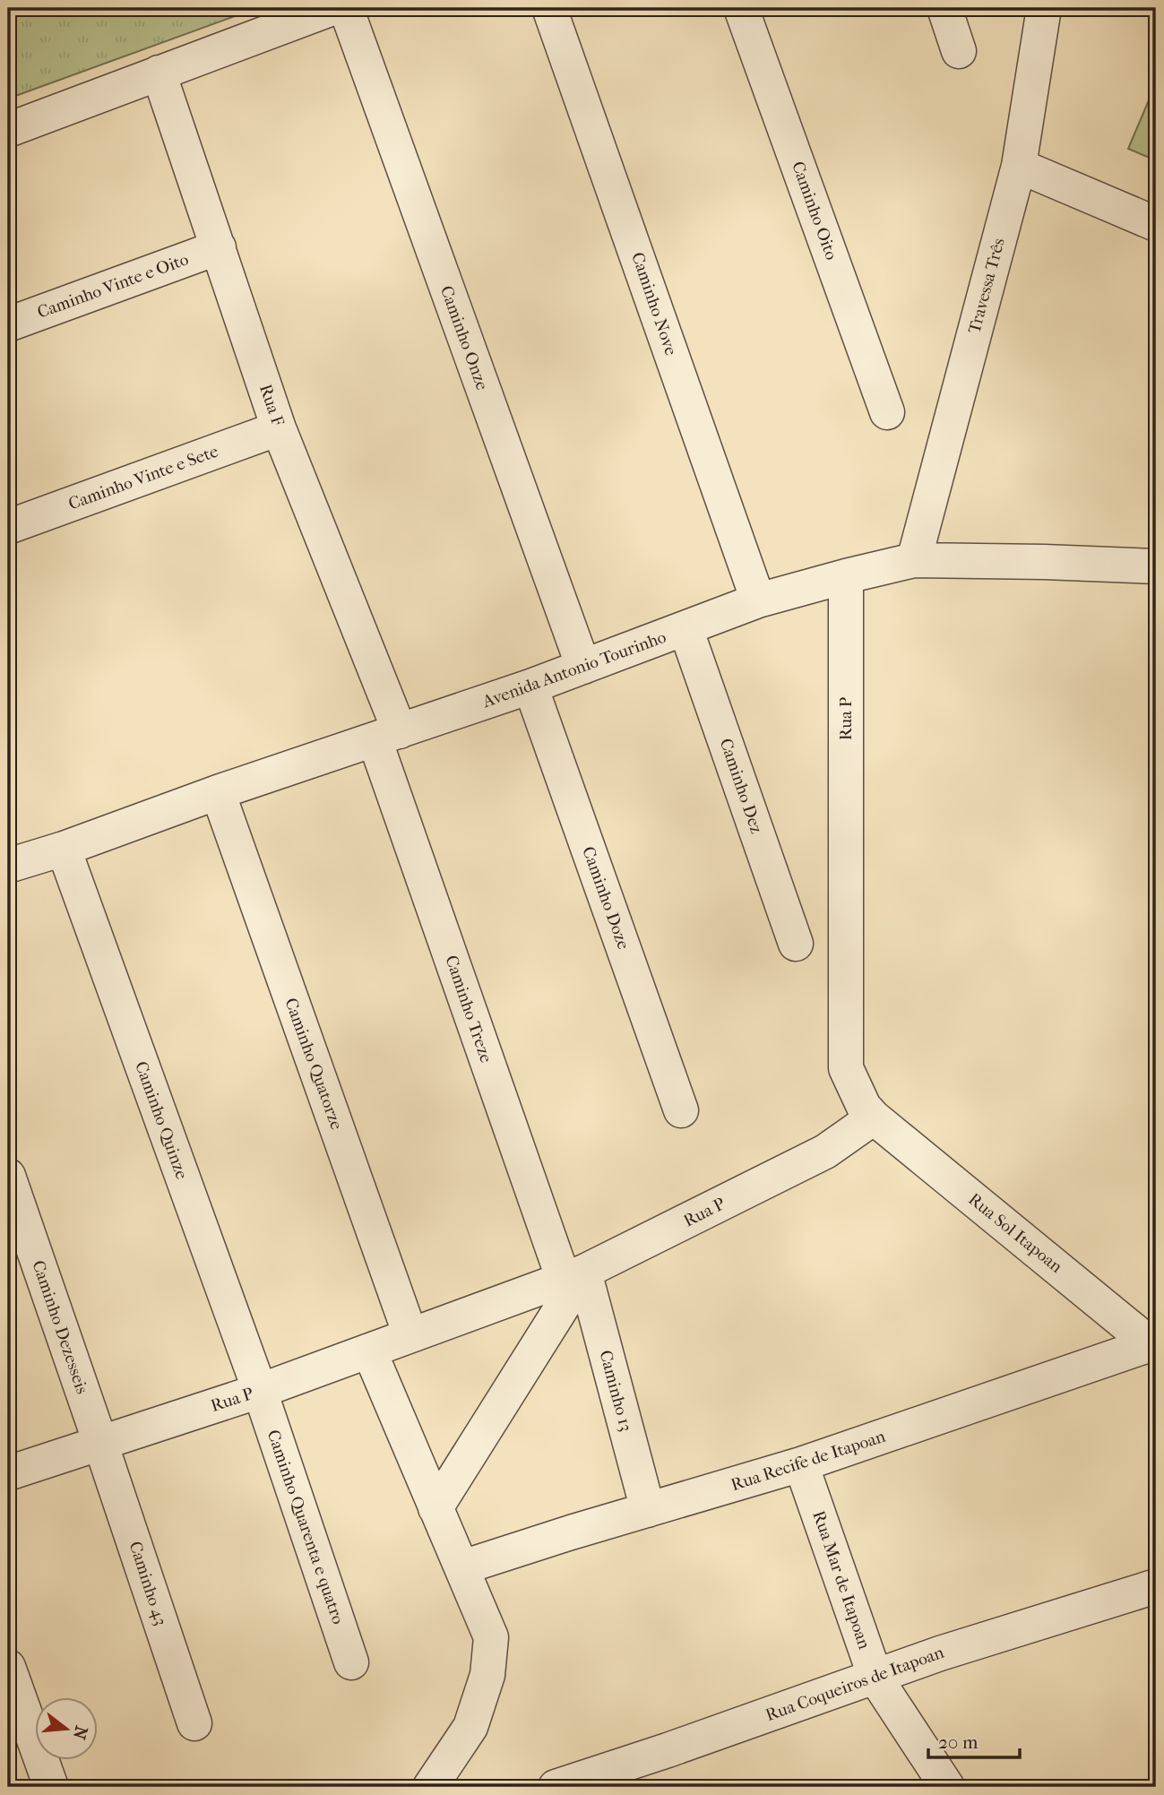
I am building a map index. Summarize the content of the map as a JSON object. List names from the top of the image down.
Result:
{
  "streets": {
    "street": [
      "Caminho Oito",
      "Caminho Vinte e Oito",
      "Travessa Três",
      "Caminho Nove",
      "Caminho Onze",
      "Rua F",
      "Caminho Vinte e Sete",
      "Avenida Antonio Tourinho",
      "Rua P",
      "Caminho Dez",
      "Caminho Doze",
      "Caminho Treze",
      "Caminho Quatorze",
      "Caminho Quinze",
      "Rua Sol Itapoan",
      "Caminho Dezesseis",
      "Caminho 13",
      "Rua Recife de Itapoan",
      "Caminho Quarenta e quatro",
      "Rua Mar de Itapoan",
      "Caminho 43",
      "Rua Coqueiros de Itapoan"
    ]
  },
  "crossings": [
    ["Caminho Vinte e Oito", "Rua F"],
    ["Travessa Três", "Avenida Antonio Tourinho"],
    ["Caminho Nove", "Avenida Antonio Tourinho"],
    ["Caminho Onze", "Avenida Antonio Tourinho"],
    ["Rua F", "Caminho Vinte e Sete"],
    ["Rua F", "Avenida Antonio Tourinho"],
    ["Rua F", "Caminho Treze"],
    ["Avenida Antonio Tourinho", "Rua P"],
    ["Avenida Antonio Tourinho", "Caminho Dez"],
    ["Avenida Antonio Tourinho", "Caminho Doze"],
    ["Avenida Antonio Tourinho", "Caminho Treze"],
    ["Avenida Antonio Tourinho", "Caminho Quatorze"],
    ["Avenida Antonio Tourinho", "Caminho Quinze"],
    ["Rua P", "Caminho Treze"],
    ["Rua P", "Caminho Quatorze"],
    ["Rua P", "Caminho Quinze"],
    ["Rua P", "Rua Sol Itapoan"],
    ["Rua P", "Caminho Dezesseis"],
    ["Rua P", "Caminho 13"],
    ["Rua P", "Caminho Quarenta e quatro"],
    ["Rua P", "Caminho 43"],
    ["Caminho Treze", "Caminho 13"],
    ["Caminho Quinze", "Caminho Quarenta e quatro"],
    ["Rua Sol Itapoan", "Rua Recife de Itapoan"],
    ["Caminho Dezesseis", "Caminho 43"],
    ["Caminho 13", "Rua Recife de Itapoan"],
    ["Rua Recife de Itapoan", "Rua Mar de Itapoan"],
    ["Rua Mar de Itapoan", "Rua Coqueiros de Itapoan"]
  ],
  "scale_bar": "20 m",
  "north": "right"
}
